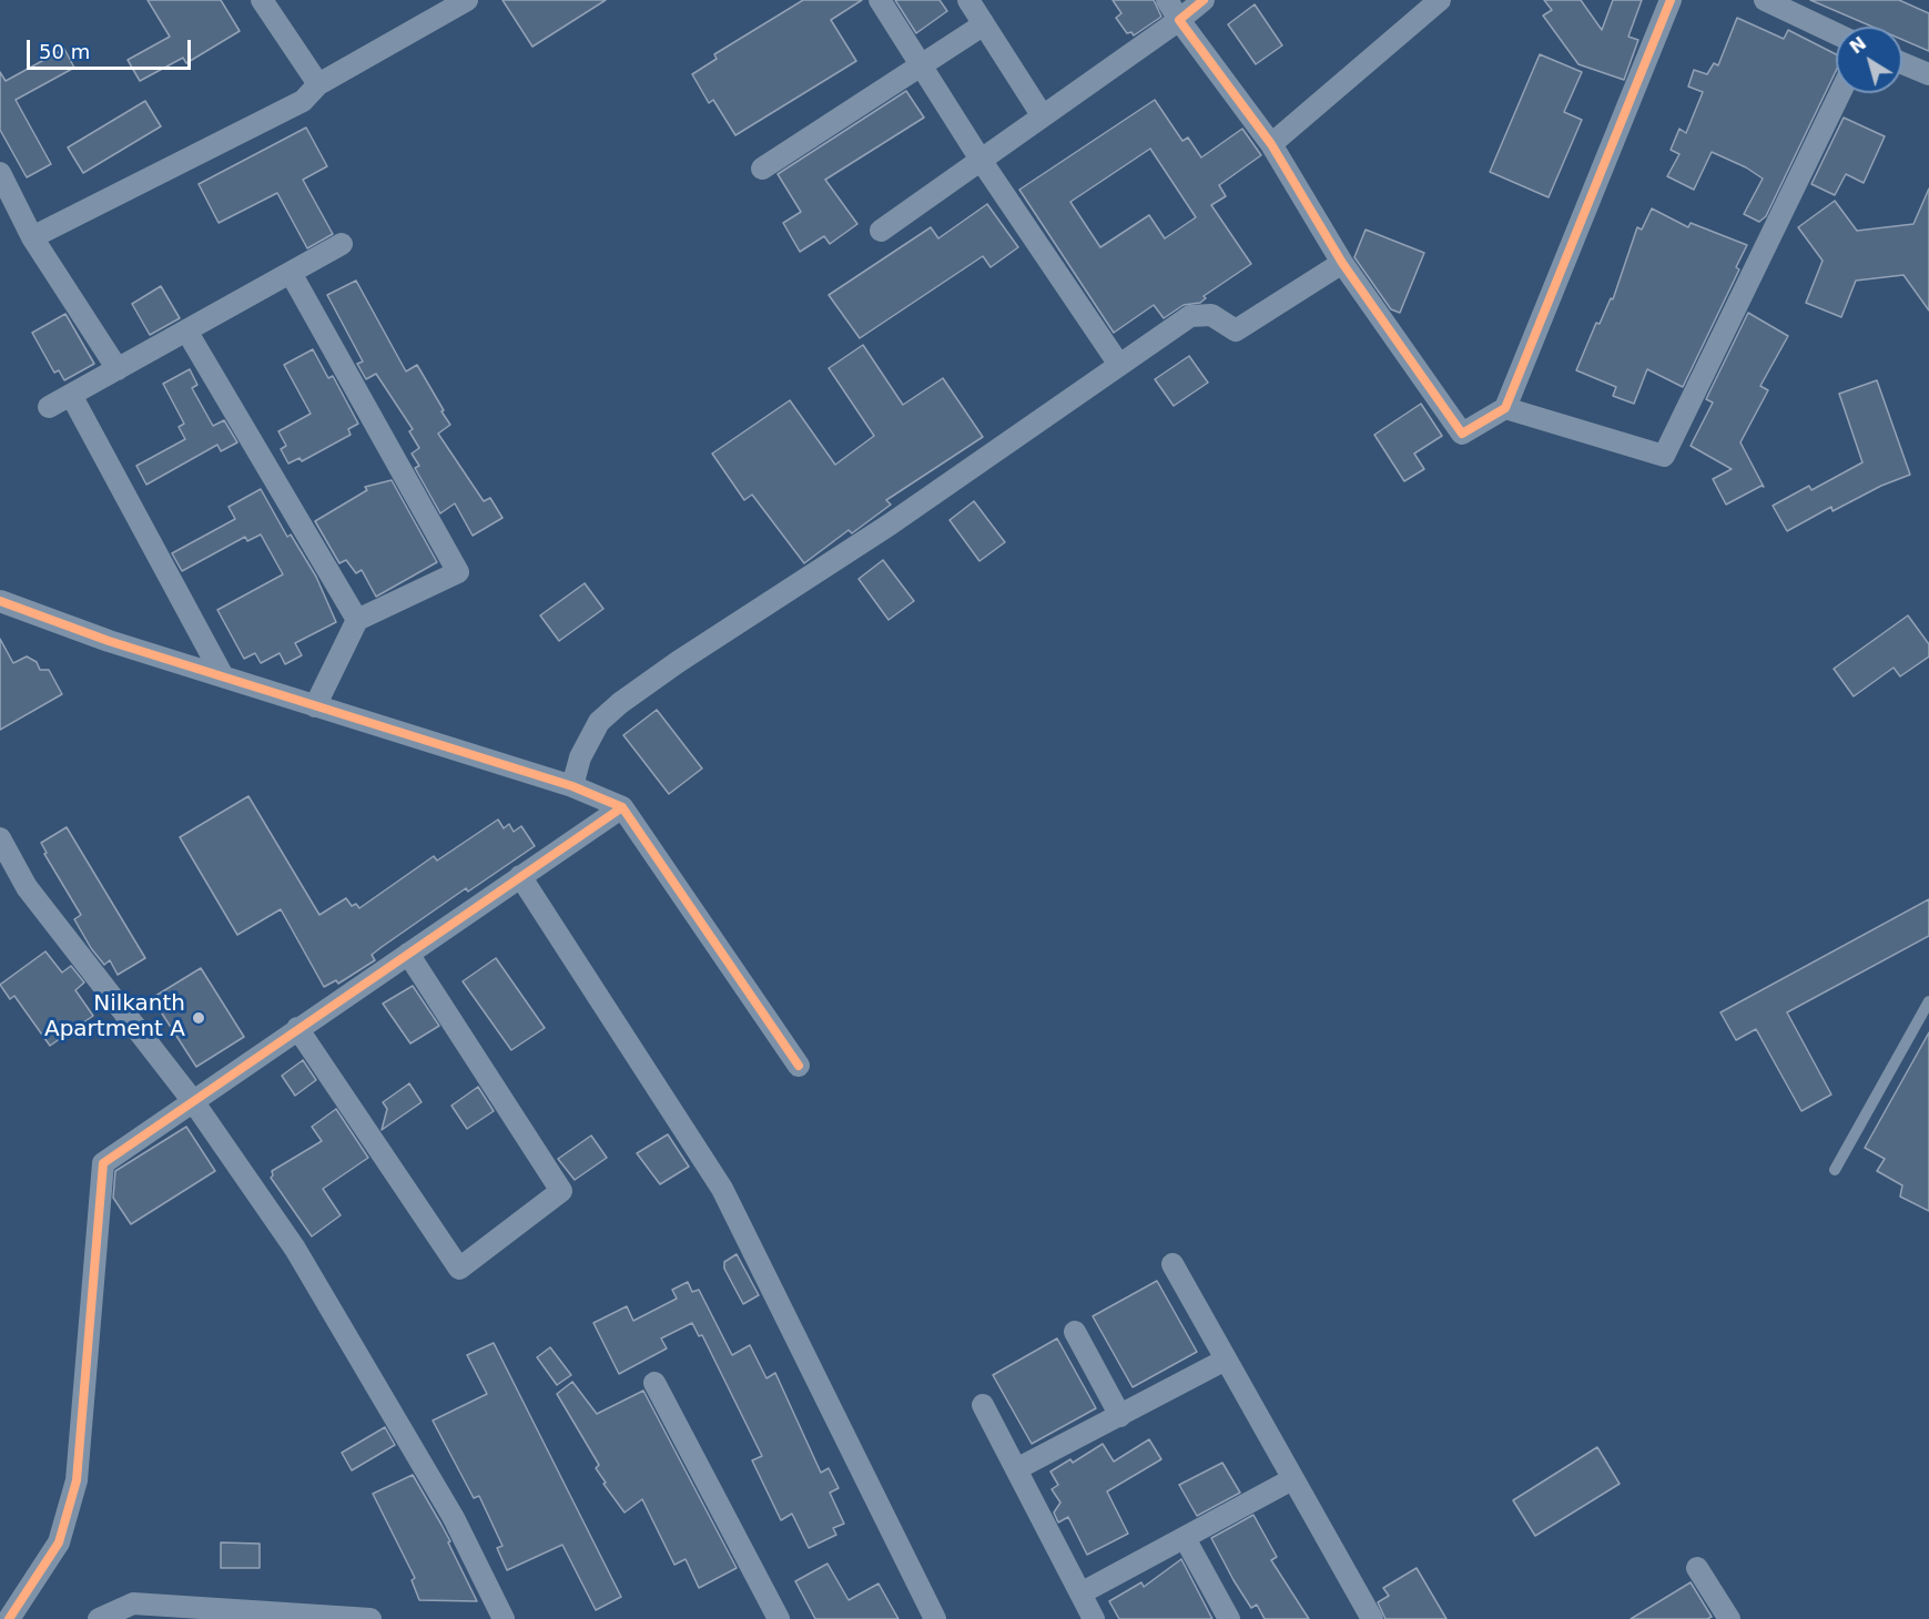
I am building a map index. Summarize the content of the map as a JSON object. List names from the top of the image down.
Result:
{
  "places": ["Nilkanth Apartment A"],
  "scale_bar": "50 m",
  "north": "top left"
}
